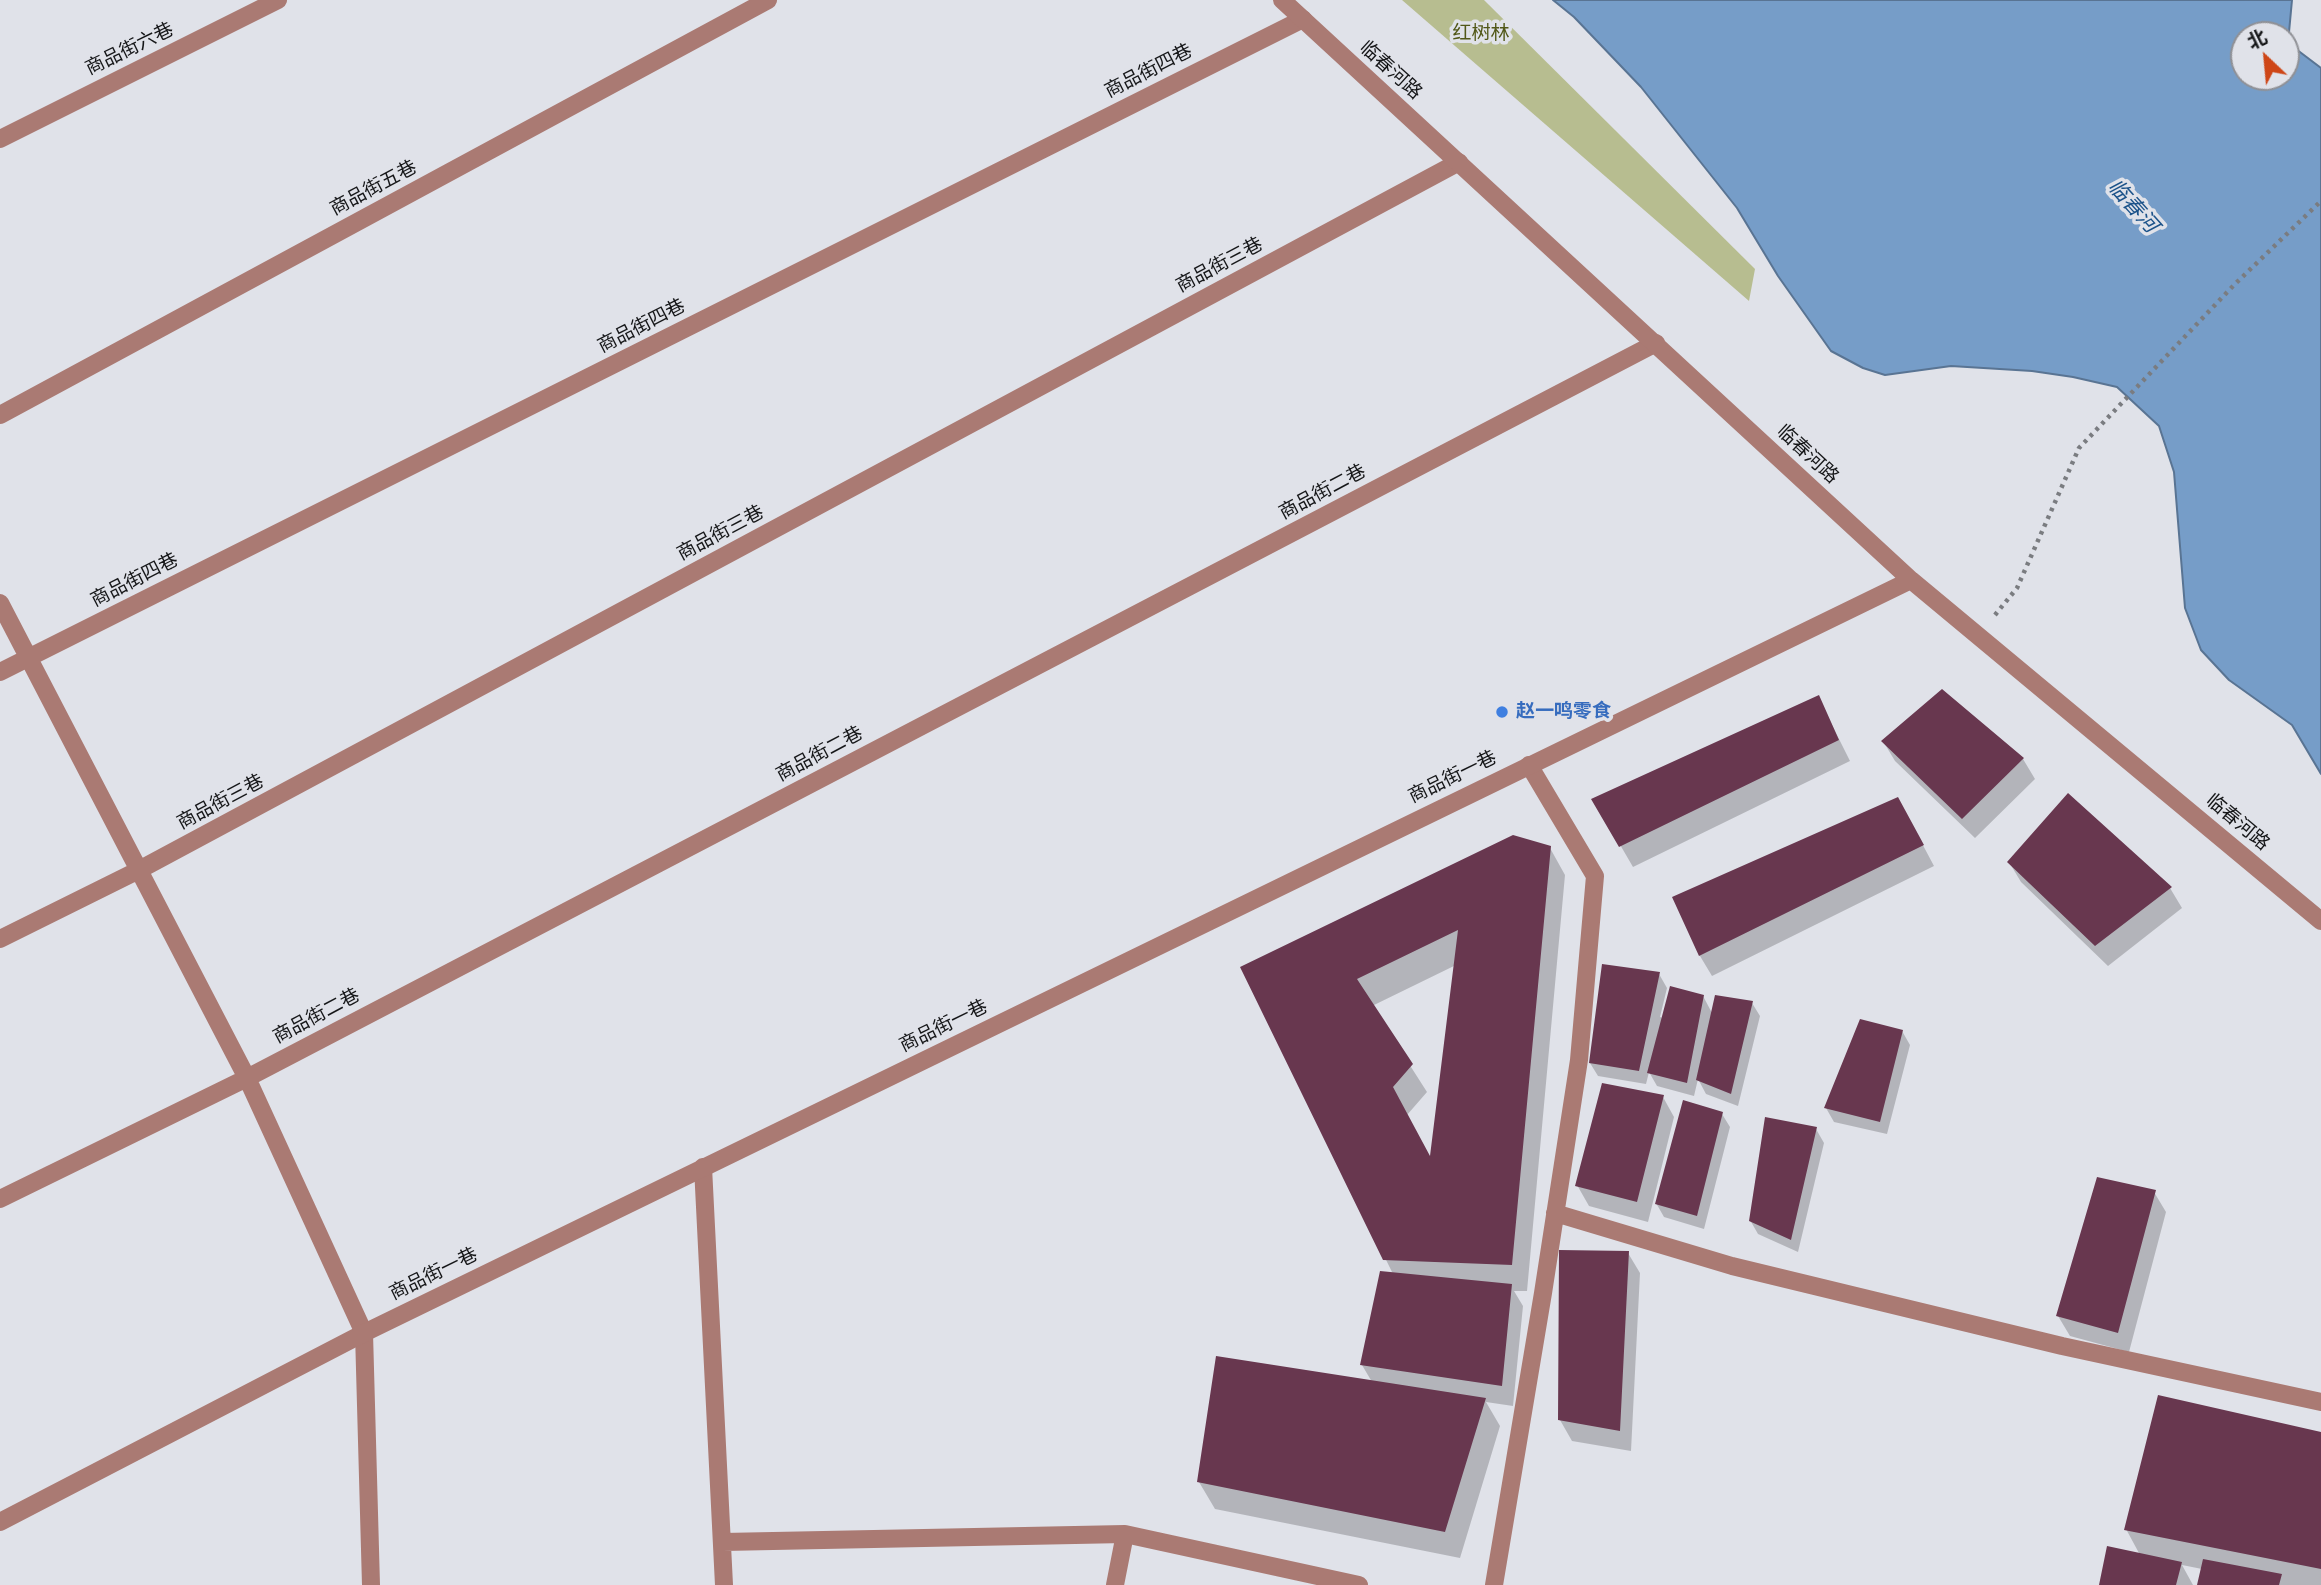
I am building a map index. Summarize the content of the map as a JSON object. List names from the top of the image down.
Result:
{
  "streets": {
    "street": [
      "商品街六巷",
      "临春河路",
      "商品街四巷",
      "商品街五巷",
      "商品街三巷",
      "商品街二巷",
      "商品街一巷"
    ]
  },
  "crossings": [
    ["临春河路", "商品街四巷"],
    ["临春河路", "商品街三巷"],
    ["临春河路", "商品街二巷"],
    ["临春河路", "商品街一巷"]
  ],
  "water": ["临春河"],
  "parks": ["红树林"],
  "places": ["赵一鸣零食"],
  "north": "top left"
}
